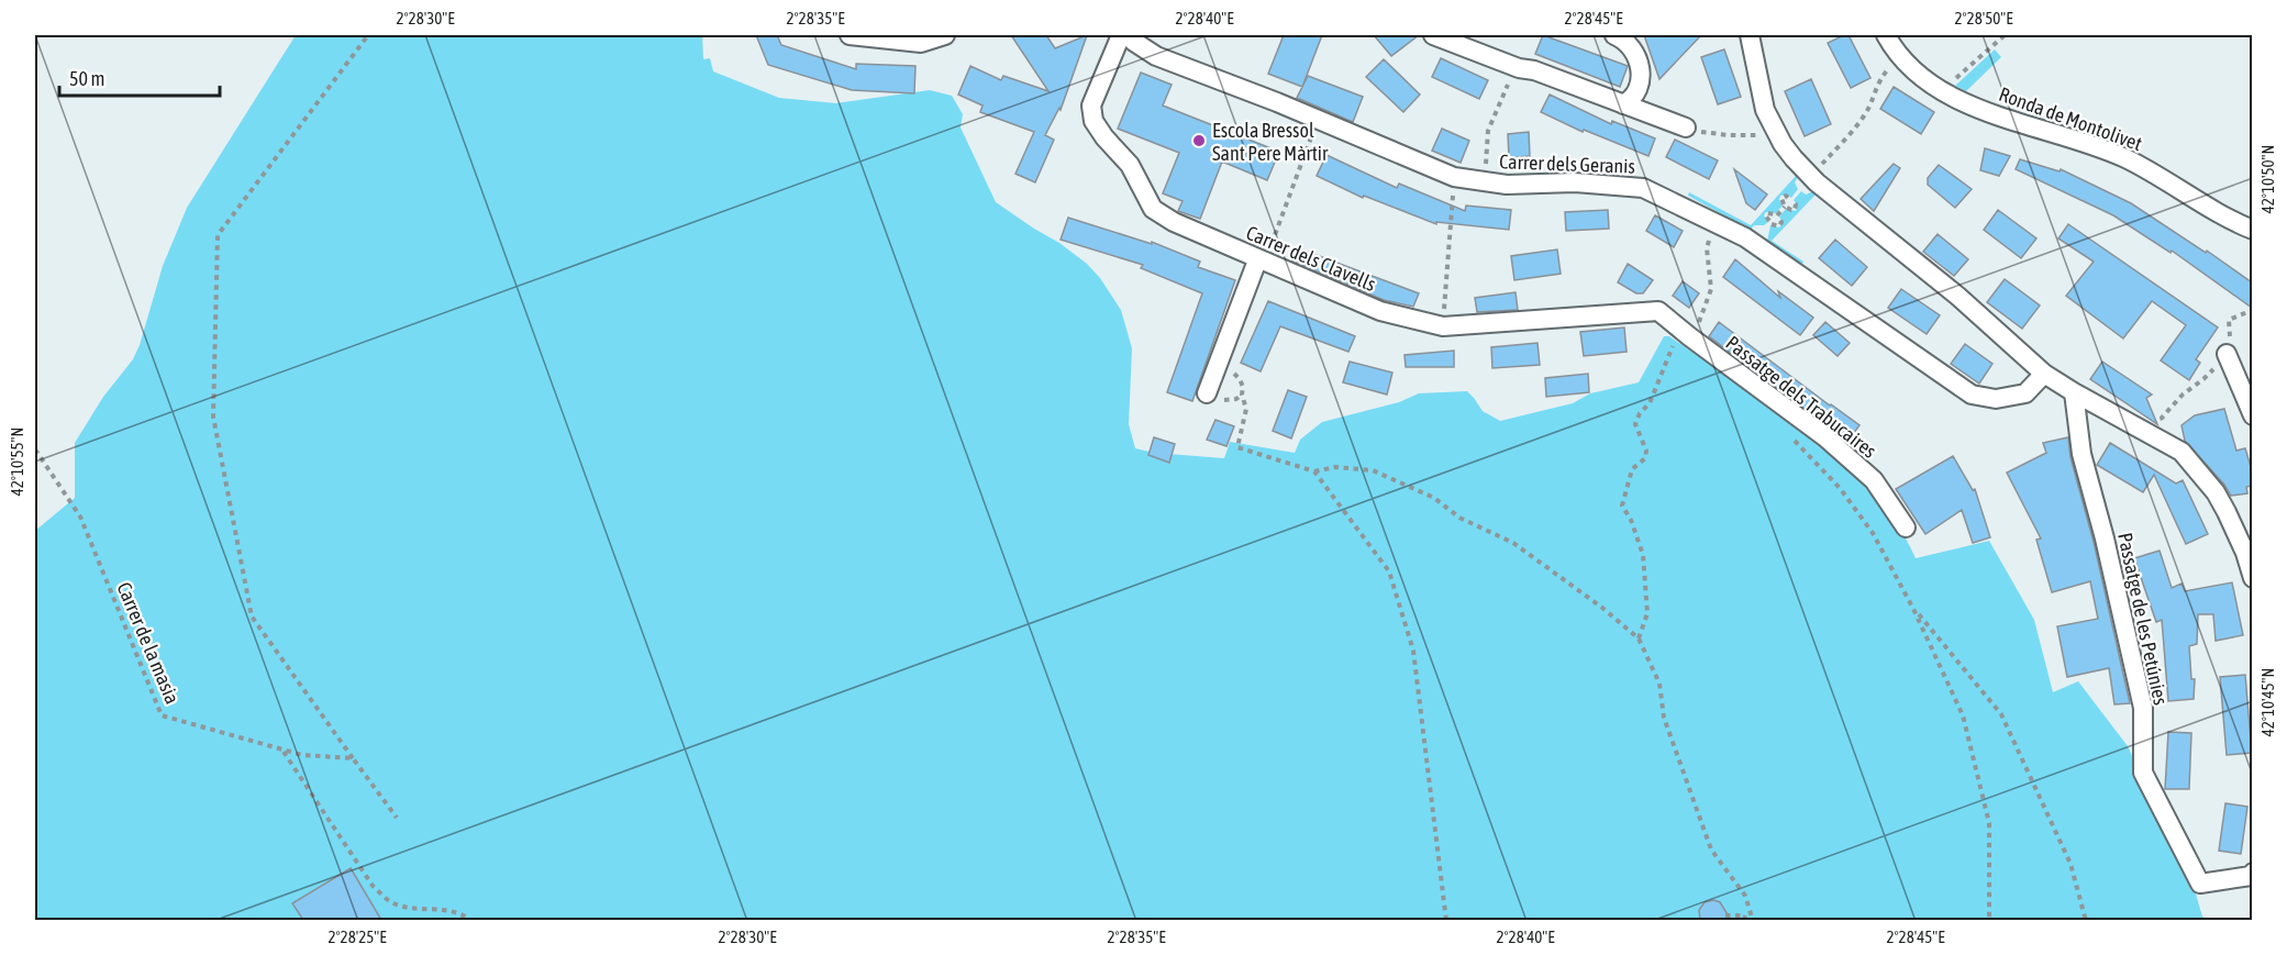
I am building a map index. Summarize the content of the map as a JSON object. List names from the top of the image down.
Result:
{
  "streets": {
    "street": [
      "Ronda de Montolivet",
      "Carrer dels Geranis",
      "Carrer dels Clavells",
      "Passatge dels Trabucaires",
      "Passatge de les Petúnies"
    ],
    "path": ["Carrer de la masia"]
  },
  "crossings": [
    ["Carrer dels Clavells", "Passatge dels Trabucaires"]
  ],
  "places": ["Escola Bressol Sant Pere Màrtir"],
  "scale_bar": "50 m",
  "coordinates": [
    "2°28'30\"E",
    "2°28'35\"E",
    "2°28'40\"E",
    "2°28'45\"E",
    "2°28'50\"E",
    "42°10'50\"N",
    "42°10'55\"N",
    "42°10'45\"N",
    "2°28'25\"E"
  ]
}
